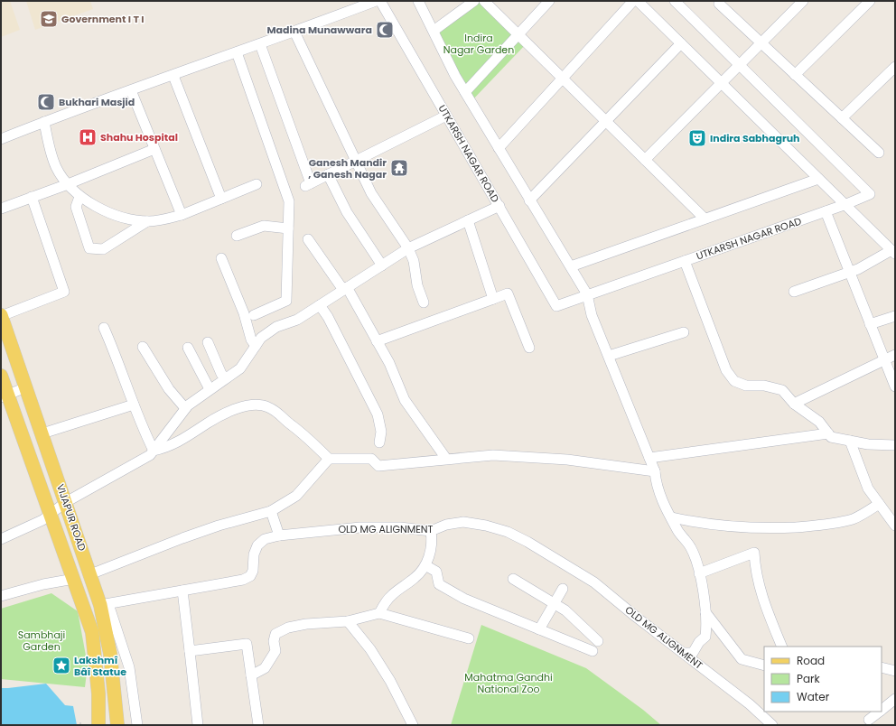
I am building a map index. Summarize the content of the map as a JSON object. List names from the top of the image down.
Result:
{
  "streets": {
    "main road": ["VIJAPUR ROAD"],
    "street": ["UTKARSH NAGAR ROAD", "OLD MG ALIGNMENT"]
  },
  "parks": ["Indira Nagar Garden", "Sambhaji Garden", "Mahatma Gandhi National Zoo"],
  "places": {
    "school or university": ["Government I T I"],
    "mosque": ["Madina Munawwara", "Bukhari Masjid"],
    "hospital": ["Shahu Hospital"],
    "theatre": ["Indira Sabhagruh"],
    "temple": ["Ganesh Mandir , Ganesh Nagar"],
    "place": ["Lakshmî Bâî Statue"]
  },
  "legend": ["Road", "Park", "Water"]
}
